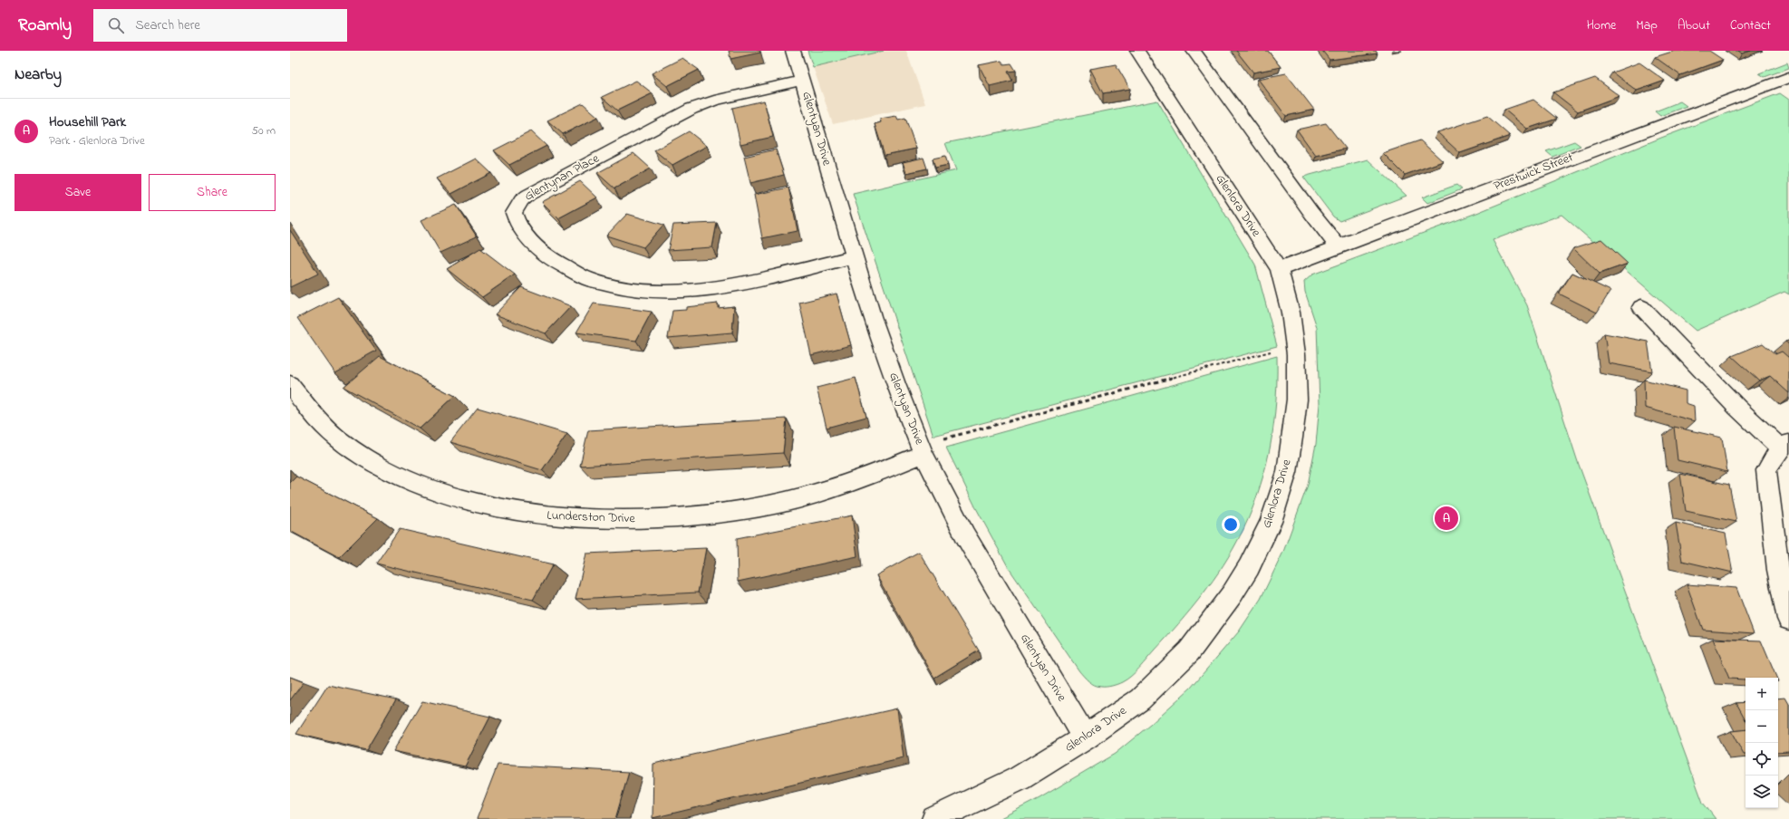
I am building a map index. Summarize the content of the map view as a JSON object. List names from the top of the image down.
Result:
{
  "streets": {
    "street": [
      "Glentyan Drive",
      "Prestwick Street",
      "Glentynan Place",
      "Glenlora Drive",
      "Lunderston Drive"
    ]
  },
  "crossings": [
    ["Glentyan Drive", "Glentynan Place"],
    ["Glentyan Drive", "Glenlora Drive"],
    ["Glentyan Drive", "Lunderston Drive"],
    ["Prestwick Street", "Glenlora Drive"]
  ],
  "page": {
    "header": "Roamly",
    "search": "Search here",
    "nav": [
      "Home",
      "Map",
      "About",
      "Contact"
    ],
    "heading": "Nearby",
    "list": [
      {
        "mark": "A",
        "name": "Househill Park",
        "note": "Park · Glenlora Drive",
        "value": "50 m"
      }
    ],
    "buttons": ["Save", "Share"],
    "pins": "A",
    "map_buttons": ["+", "−"]
  }
}
